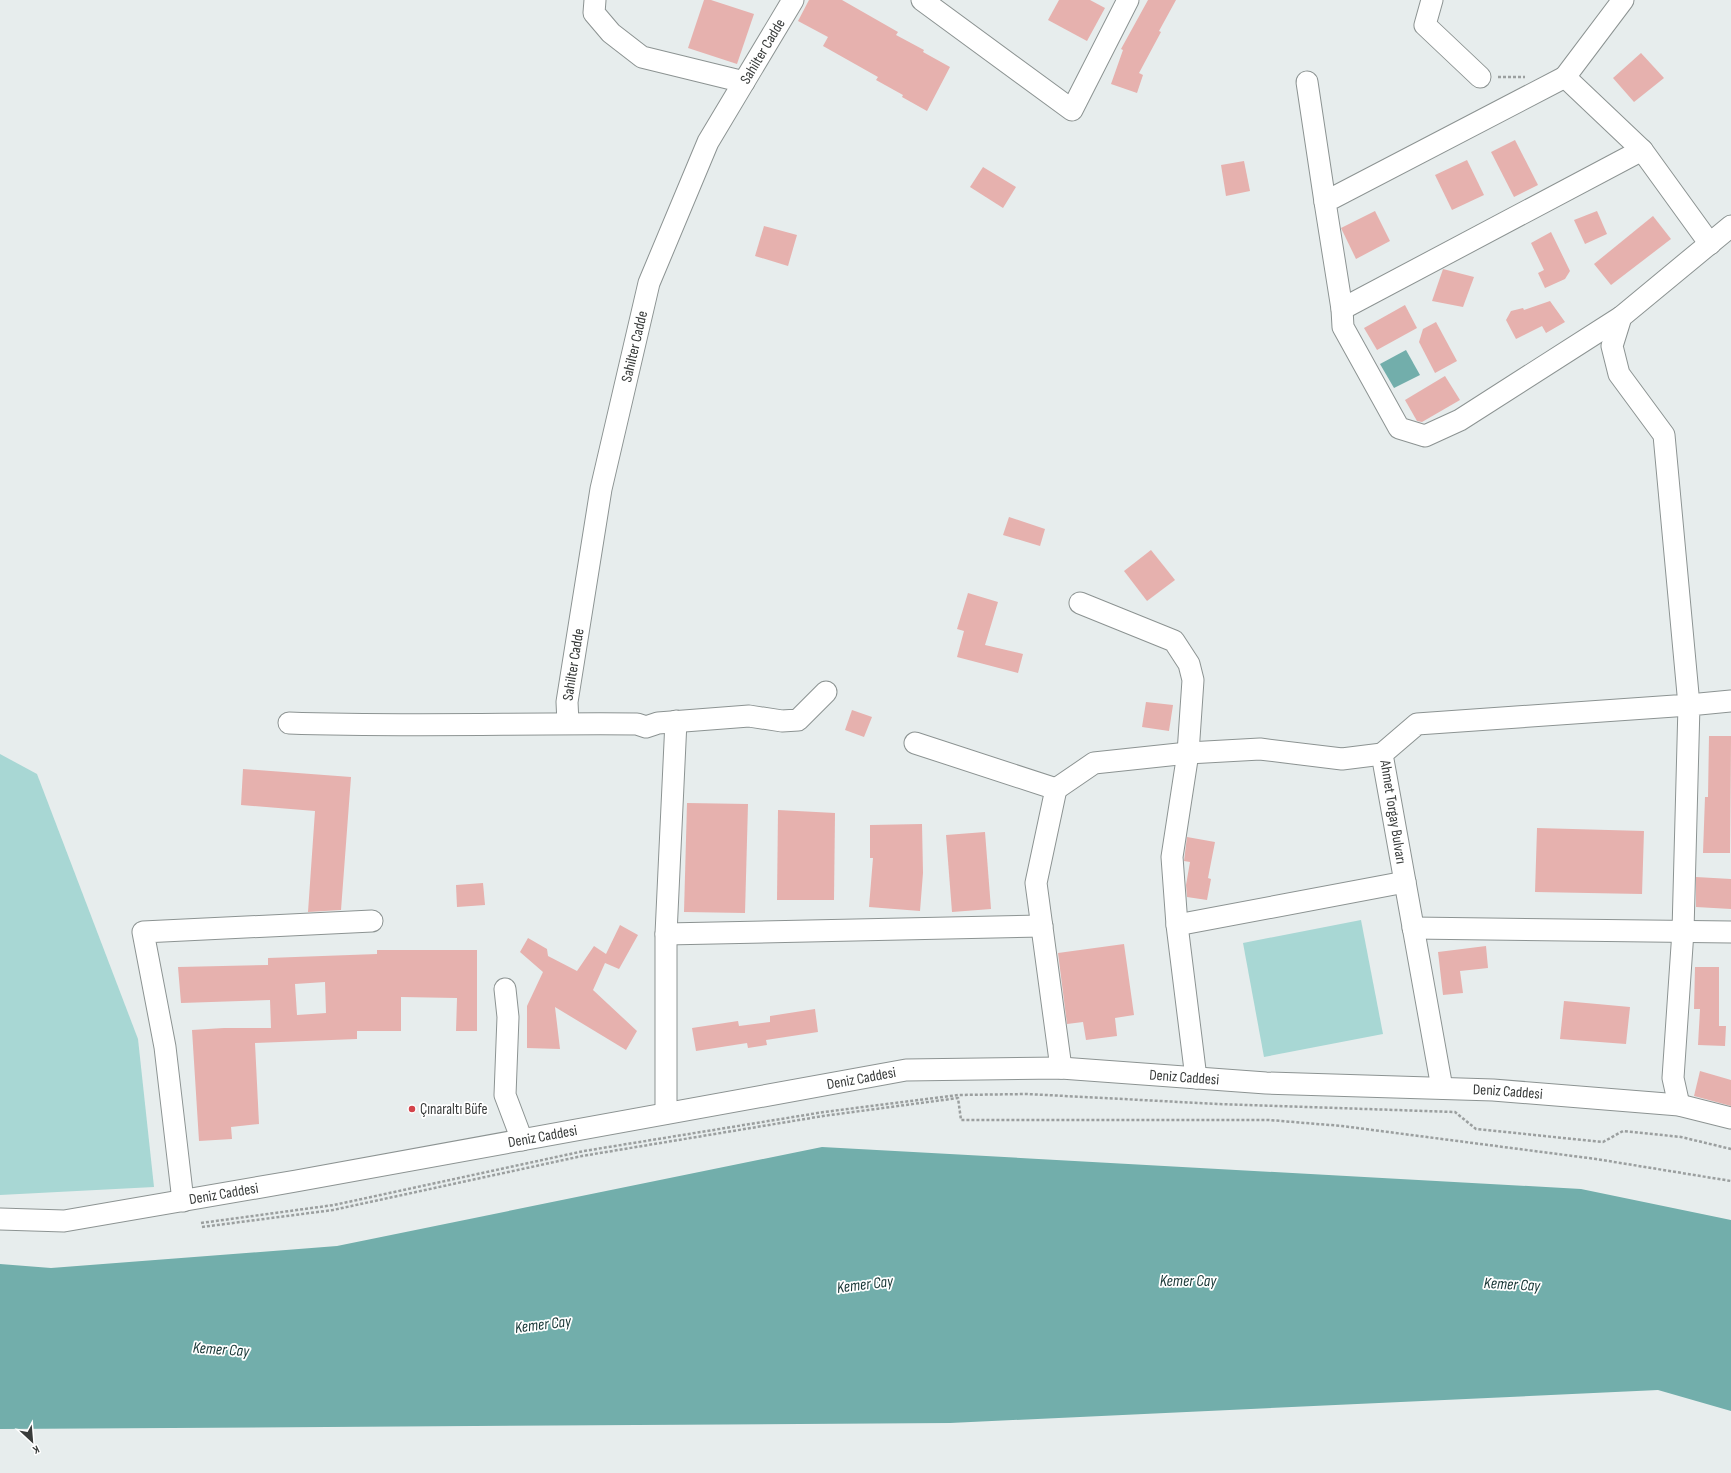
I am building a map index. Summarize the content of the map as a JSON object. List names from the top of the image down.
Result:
{
  "streets": {
    "street": ["Sahilter Cadde", "Ahmet Torgay Bulvarı", "Deniz Caddesi"]
  },
  "crossings": [
    ["Ahmet Torgay Bulvarı", "Deniz Caddesi"]
  ],
  "water": ["Kemer Cay"],
  "places": ["Çınaraltı Büfe"],
  "north": "bottom right"
}
